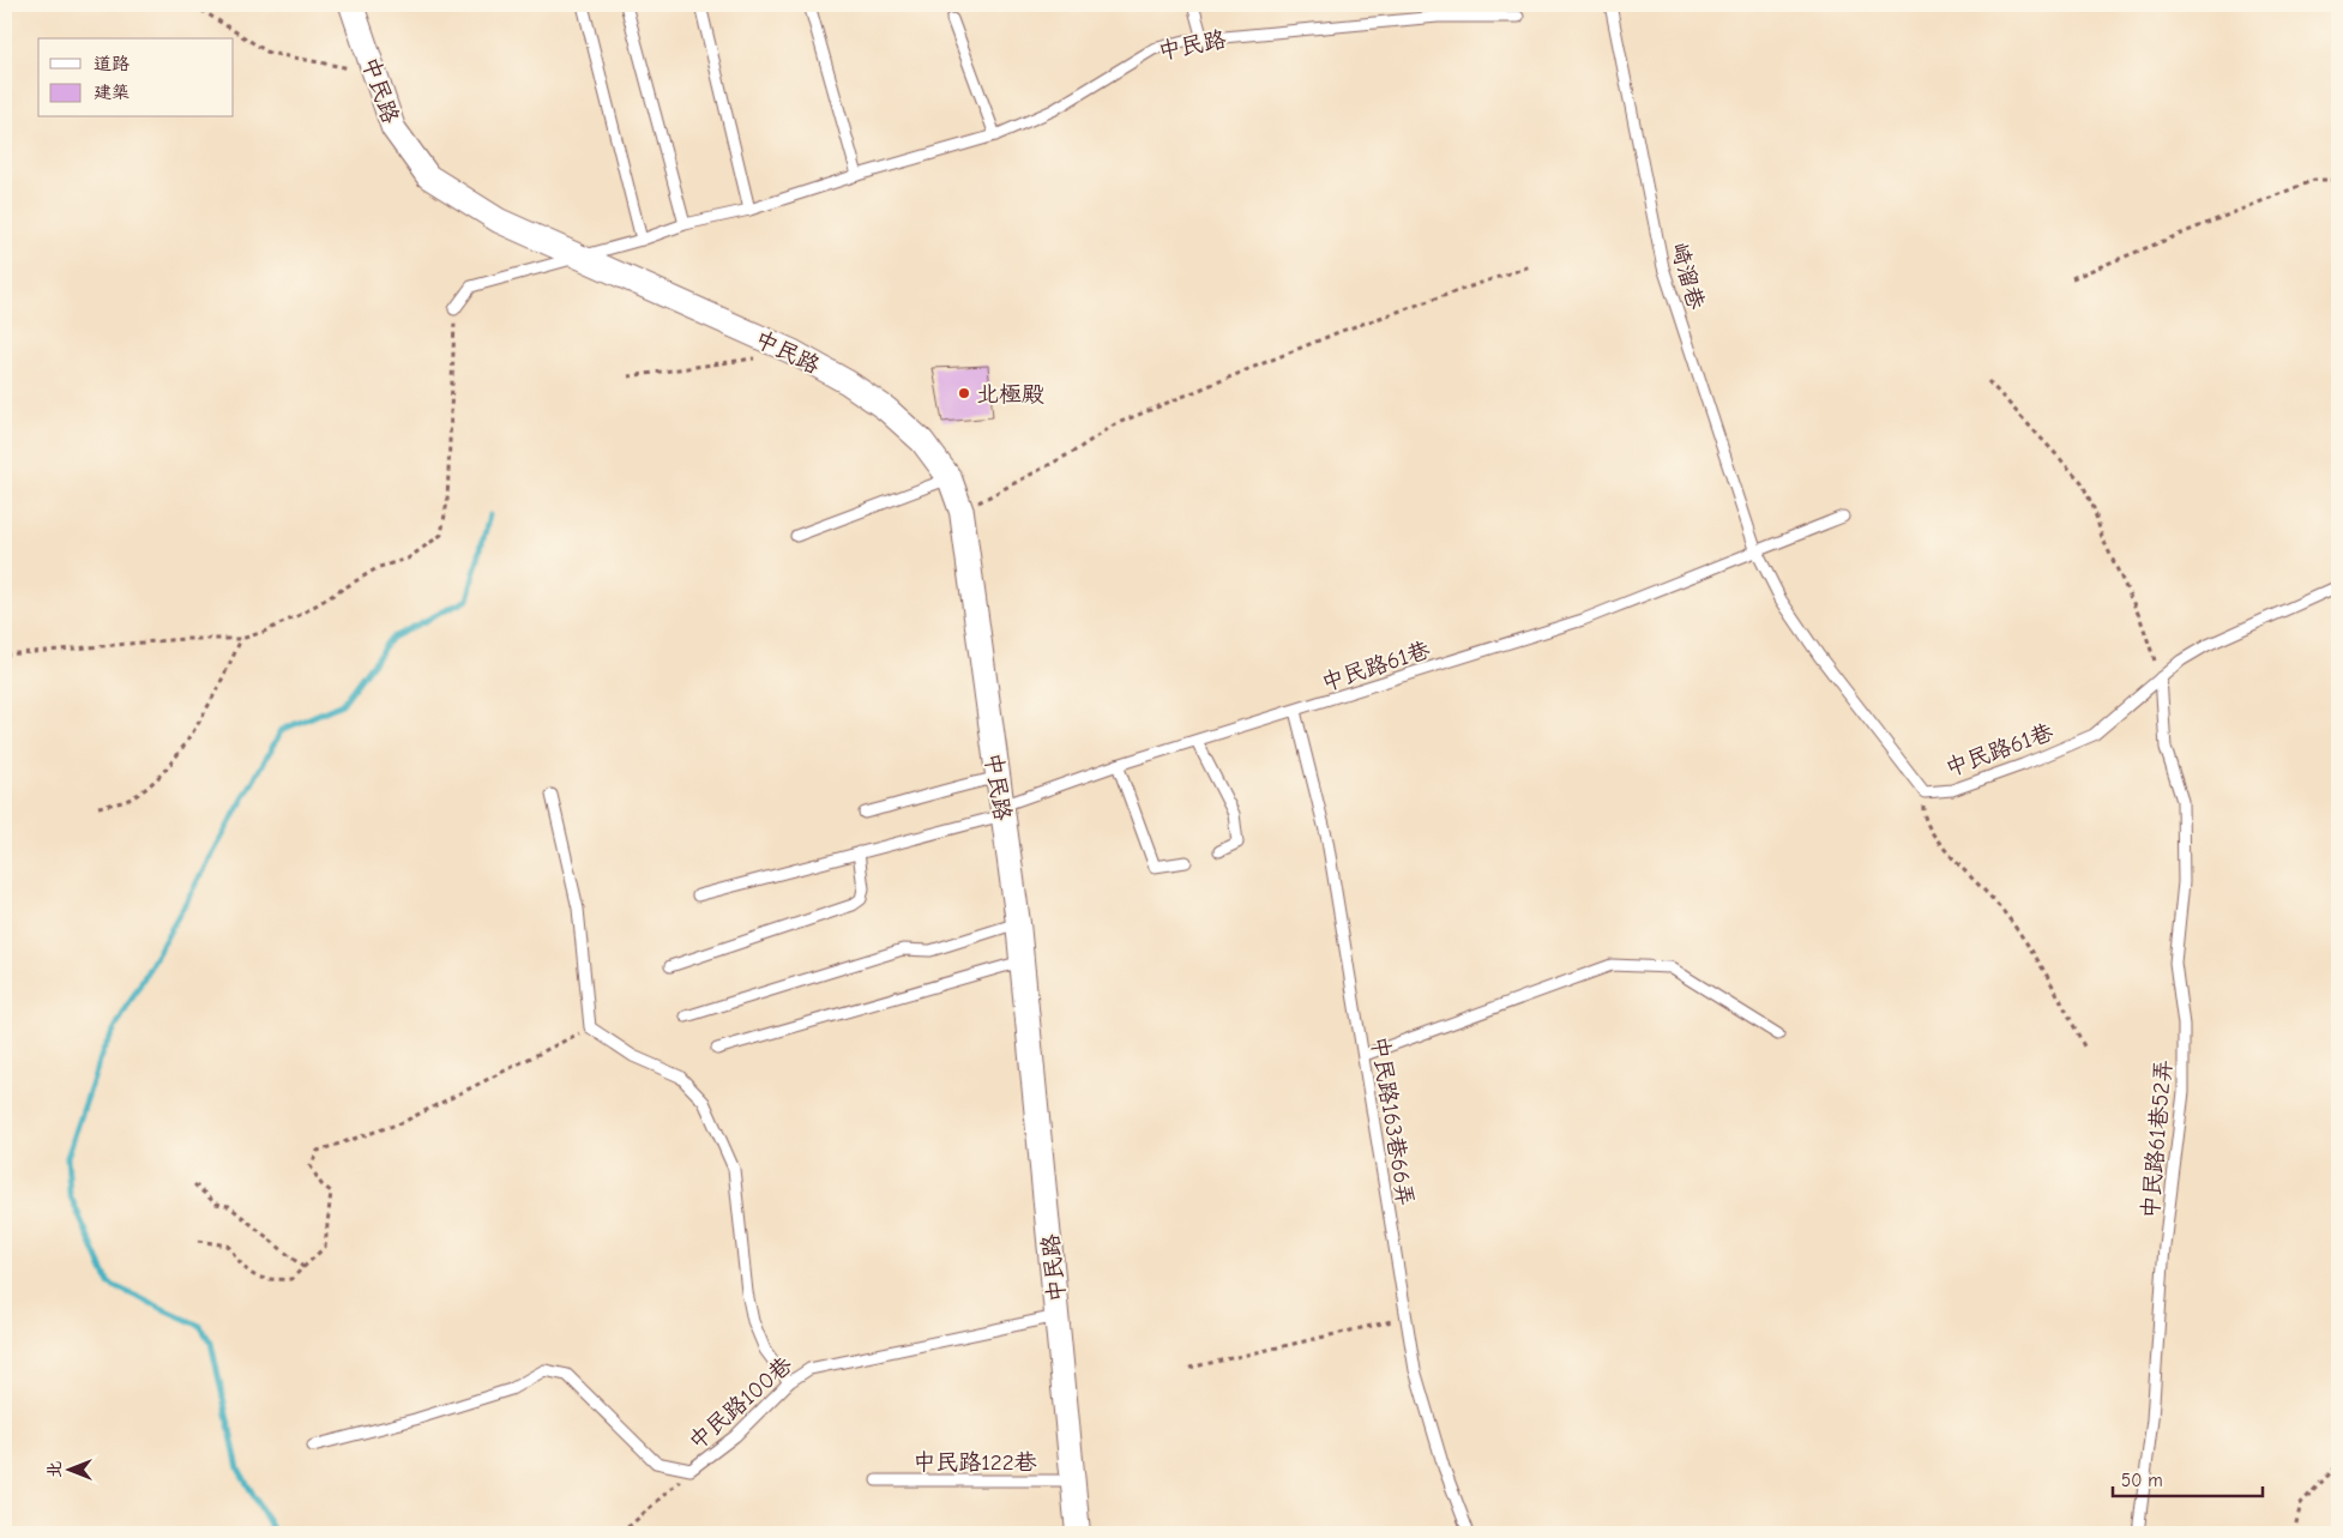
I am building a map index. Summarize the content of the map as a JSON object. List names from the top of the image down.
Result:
{
  "streets": {
    "street": ["中民路"],
    "lane": [
      "崎溜巷",
      "中民路61巷",
      "中民路163巷66弄",
      "中民路61巷52弄",
      "中民路100巷",
      "中民路122巷"
    ]
  },
  "crossings": [
    ["中民路", "中民路61巷"],
    ["中民路", "中民路100巷"],
    ["中民路", "中民路122巷"],
    ["崎溜巷", "中民路61巷"],
    ["中民路61巷", "中民路163巷66弄"],
    ["中民路61巷", "中民路61巷52弄"]
  ],
  "places": ["北極殿"],
  "legend": ["道路", "建築"],
  "scale_bar": "50 m",
  "north": "left"
}
